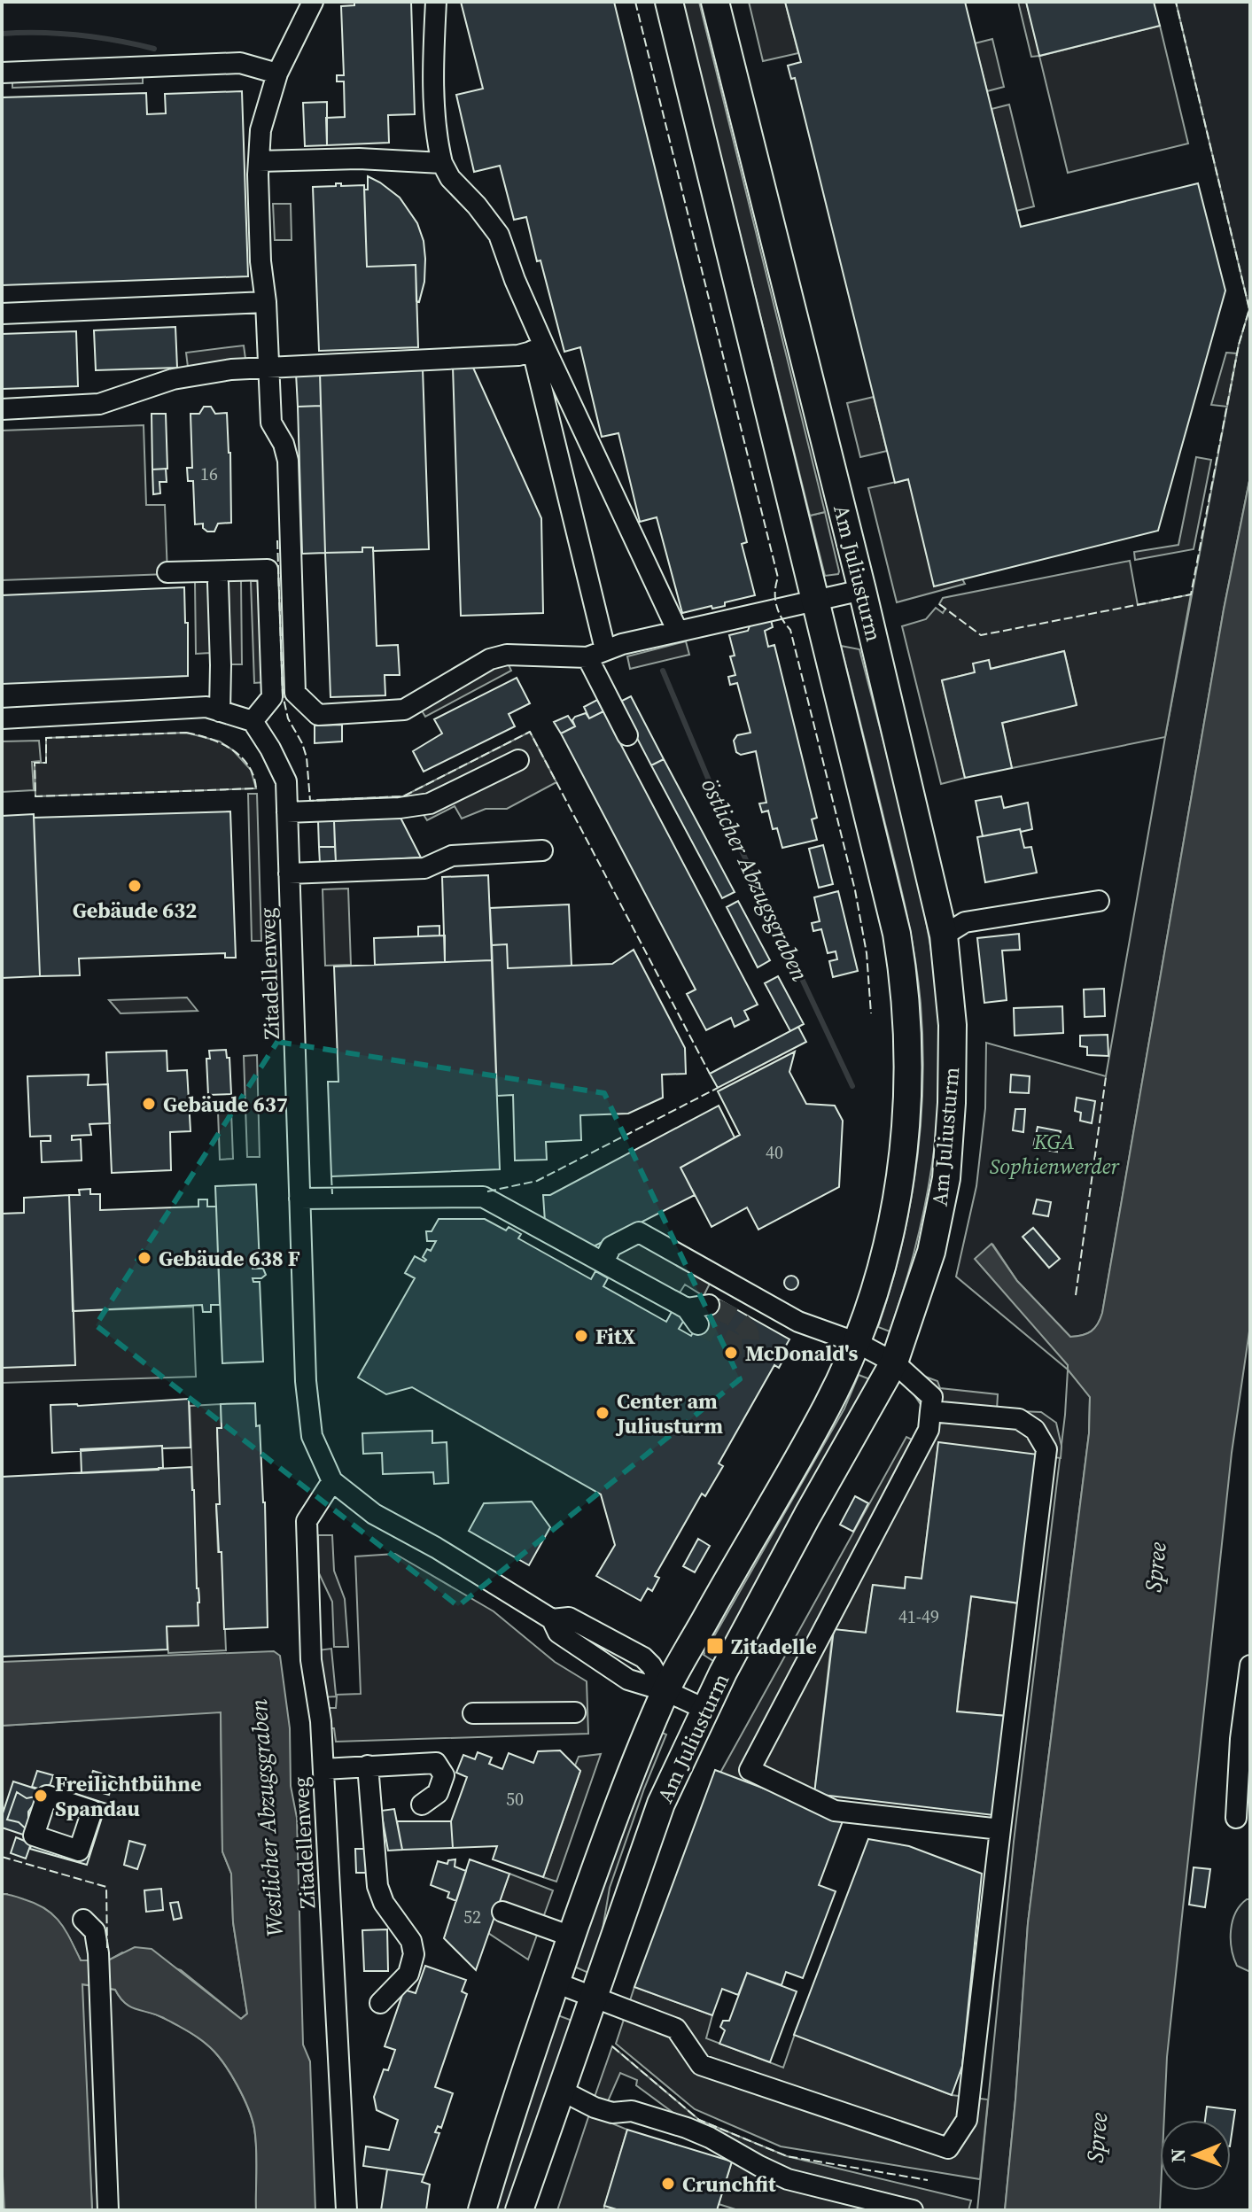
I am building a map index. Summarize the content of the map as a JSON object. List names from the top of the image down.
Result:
{
  "streets": {
    "main road": ["Am Juliusturm"],
    "street": ["Zitadellenweg"]
  },
  "crossings": [
    ["Am Juliusturm", "Zitadellenweg"]
  ],
  "water": ["östlicher Abzugsgraben", "Spree", "Westlicher Abzugsgraben"],
  "parks": ["KGA Sophienwerder"],
  "places": {
    "other": [
      "Gebäude 632",
      "Gebäude 637",
      "Gebäude 638 F",
      "FitX",
      "McDonald's",
      "Center am Juliusturm",
      "Freilichtbühne Spandau",
      "Crunchfit"
    ],
    "transit": ["Zitadelle"]
  },
  "house_numbers": [
    "16",
    "40",
    "41-49",
    "50",
    "52"
  ],
  "north": "left"
}
